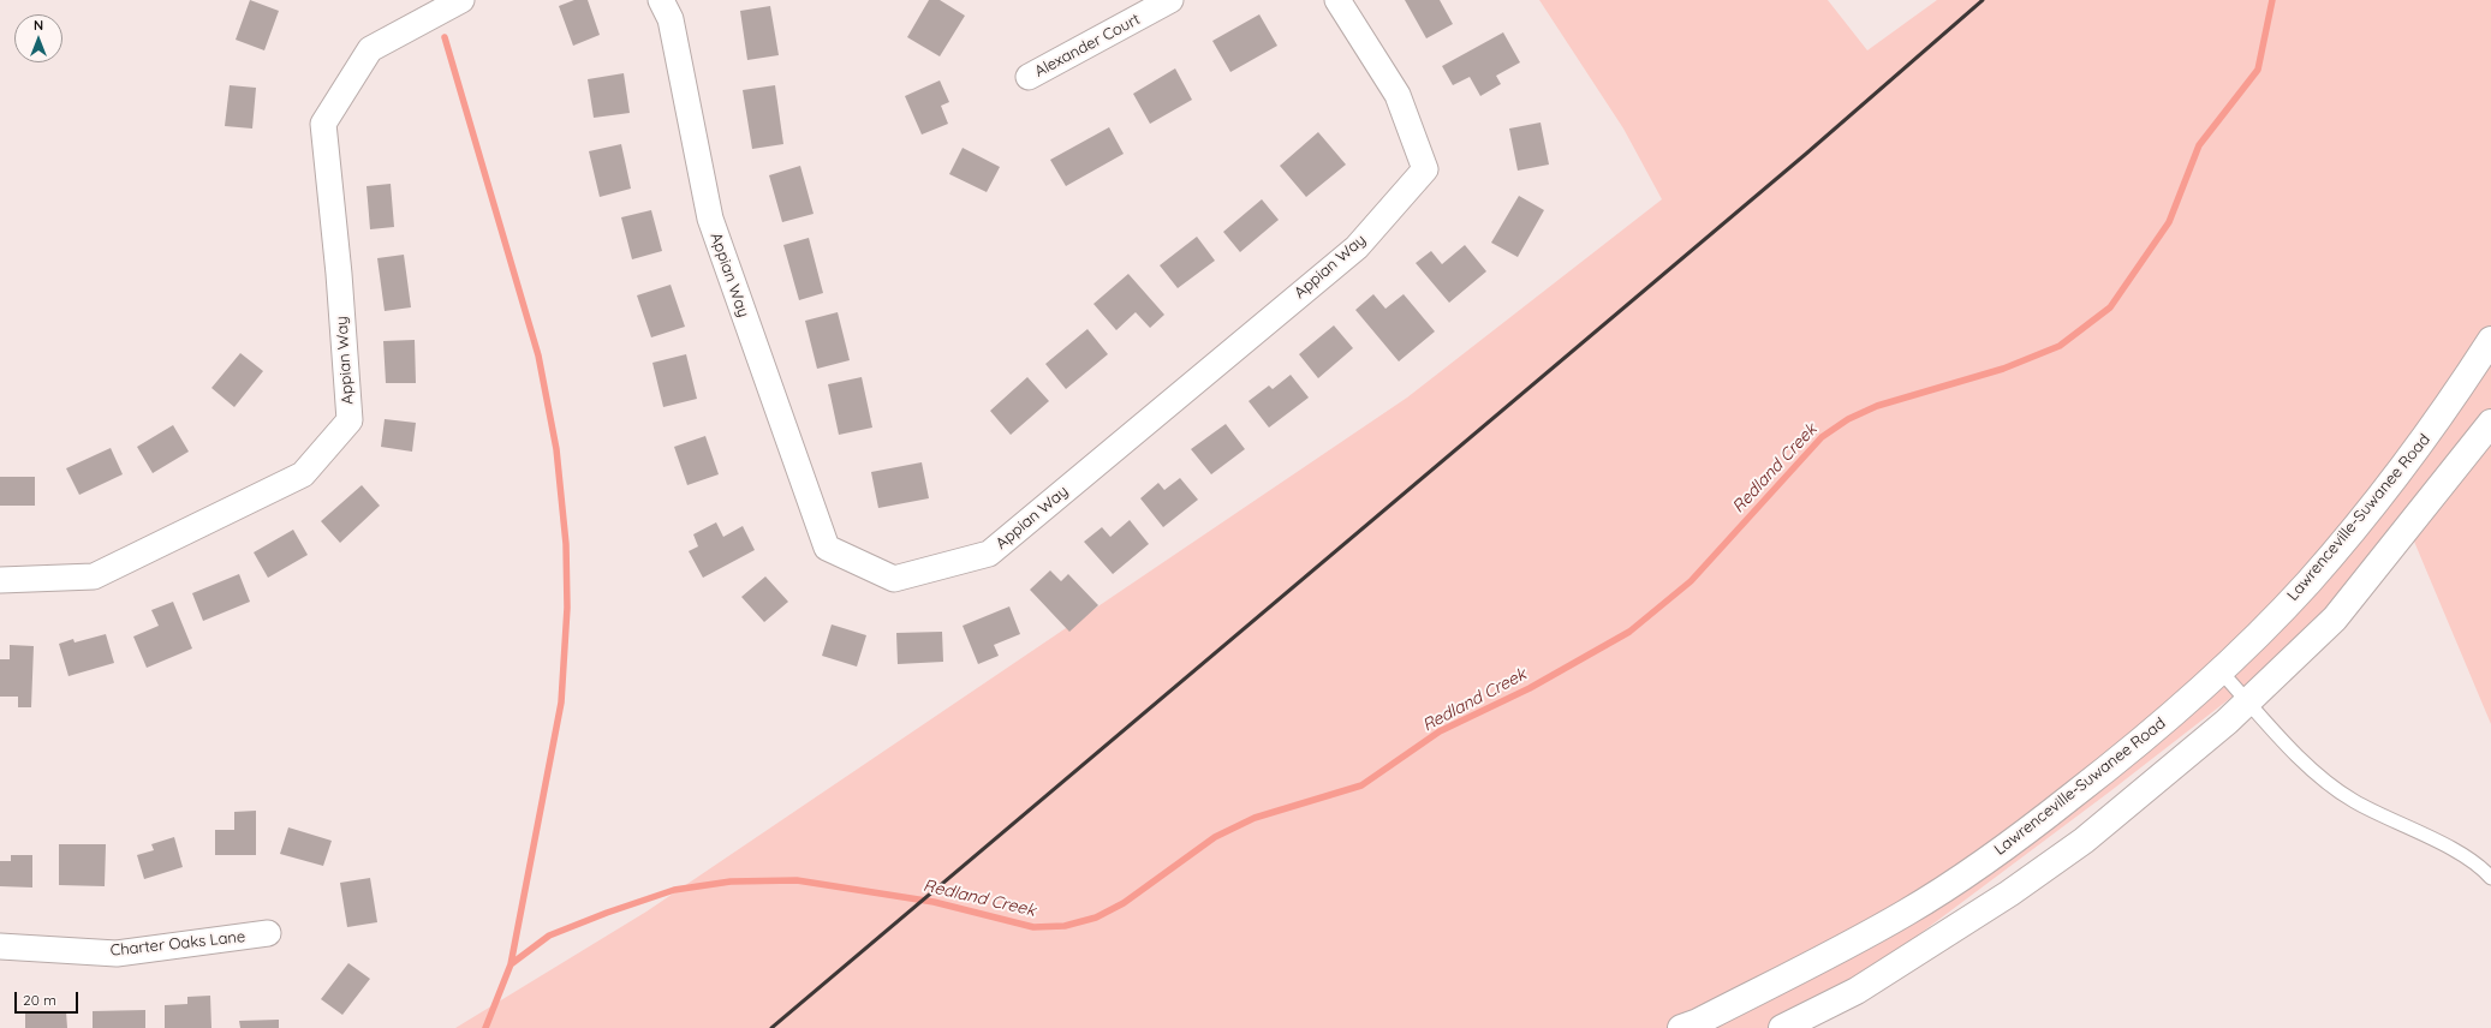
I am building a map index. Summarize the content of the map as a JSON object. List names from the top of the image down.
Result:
{
  "streets": {
    "main road": ["Lawrenceville-Suwanee Road"],
    "street": ["Alexander Court", "Appian Way", "Charter Oaks Lane"]
  },
  "water": ["Redland Creek"],
  "scale_bar": "20 m",
  "north": "top"
}
